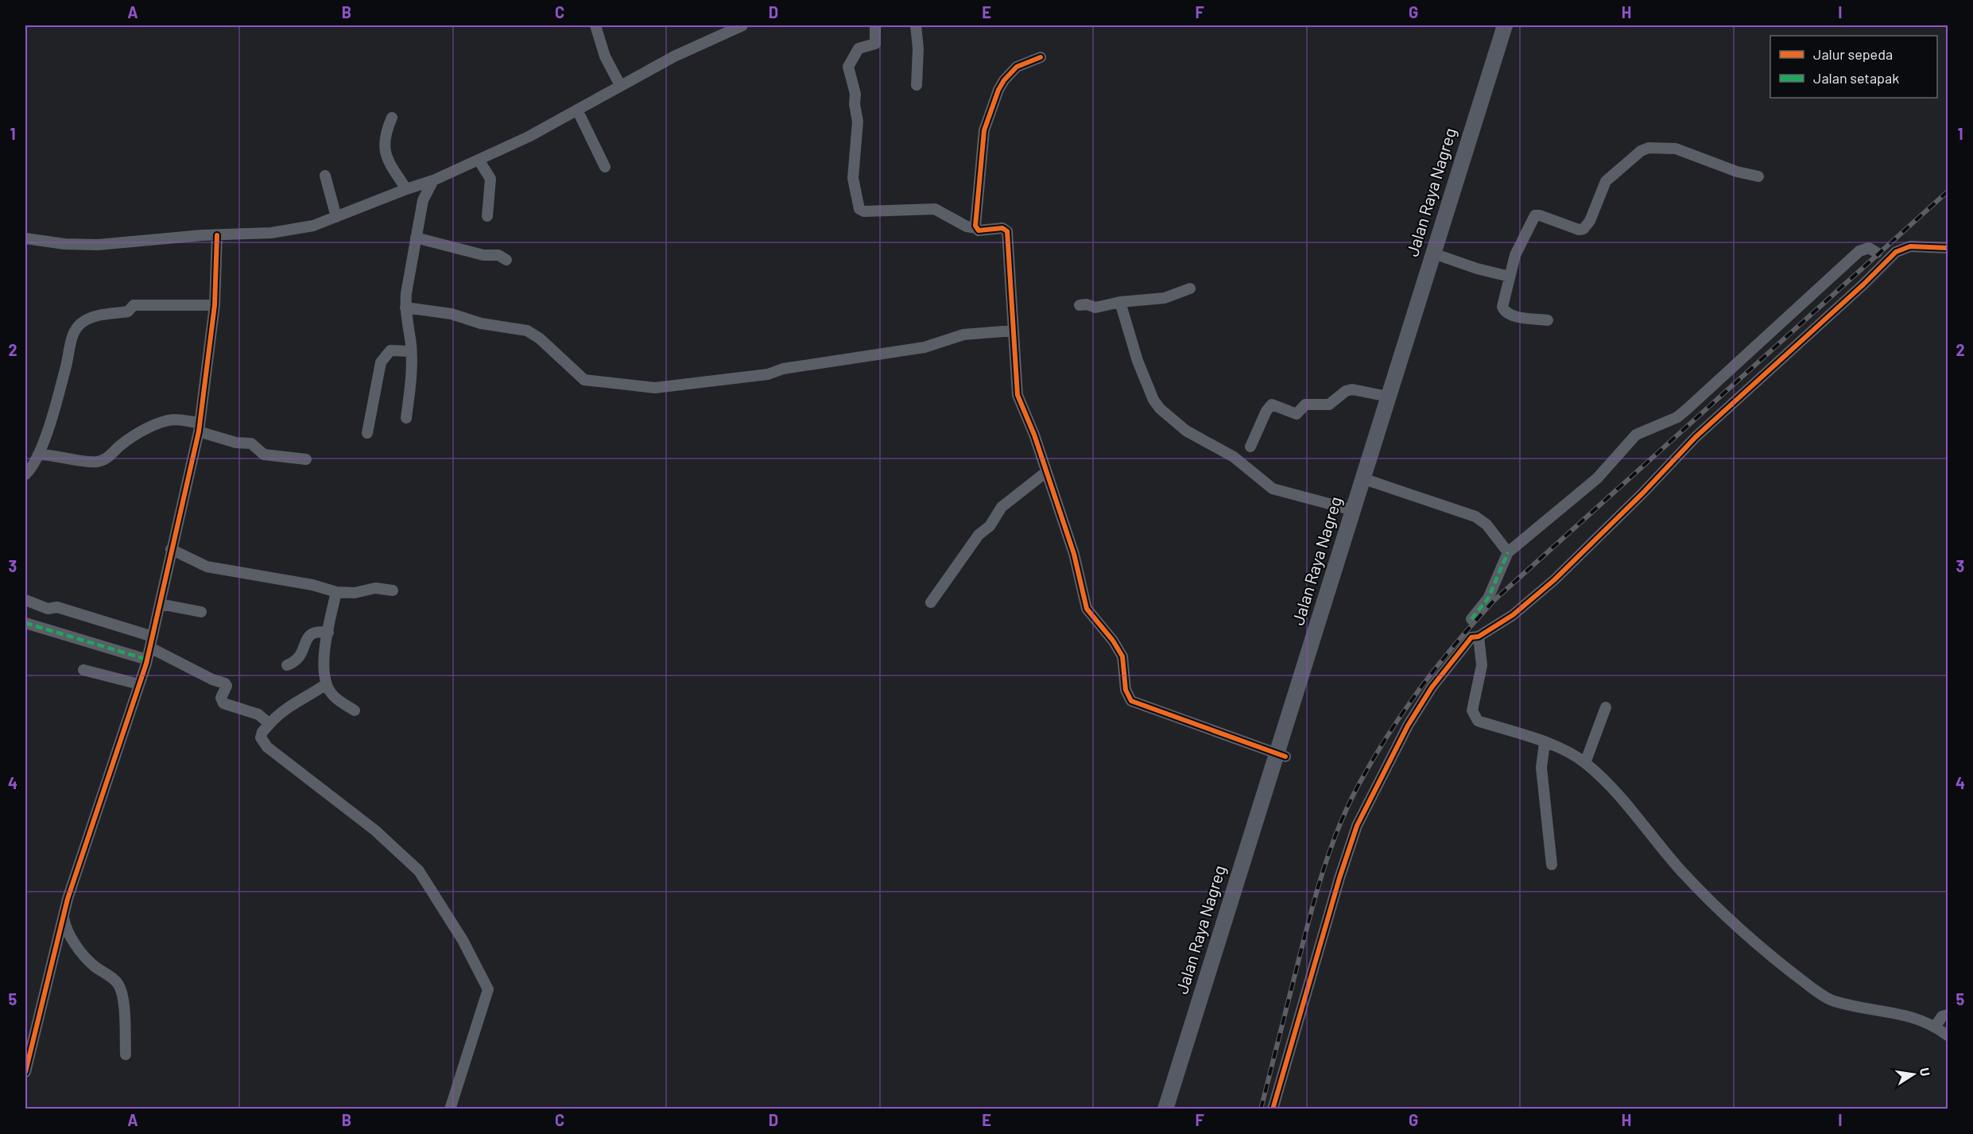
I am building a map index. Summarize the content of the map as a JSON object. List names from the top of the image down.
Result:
{
  "streets": {
    "highway": ["Jalan Raya Nagreg"]
  },
  "legend": ["Jalur sepeda", "Jalan setapak"],
  "north": "right",
  "grid": {
    "columns": [
      "A",
      "B",
      "C",
      "D",
      "E",
      "F",
      "G",
      "H",
      "I"
    ],
    "rows": [
      "1",
      "2",
      "3",
      "4",
      "5"
    ]
  }
}
